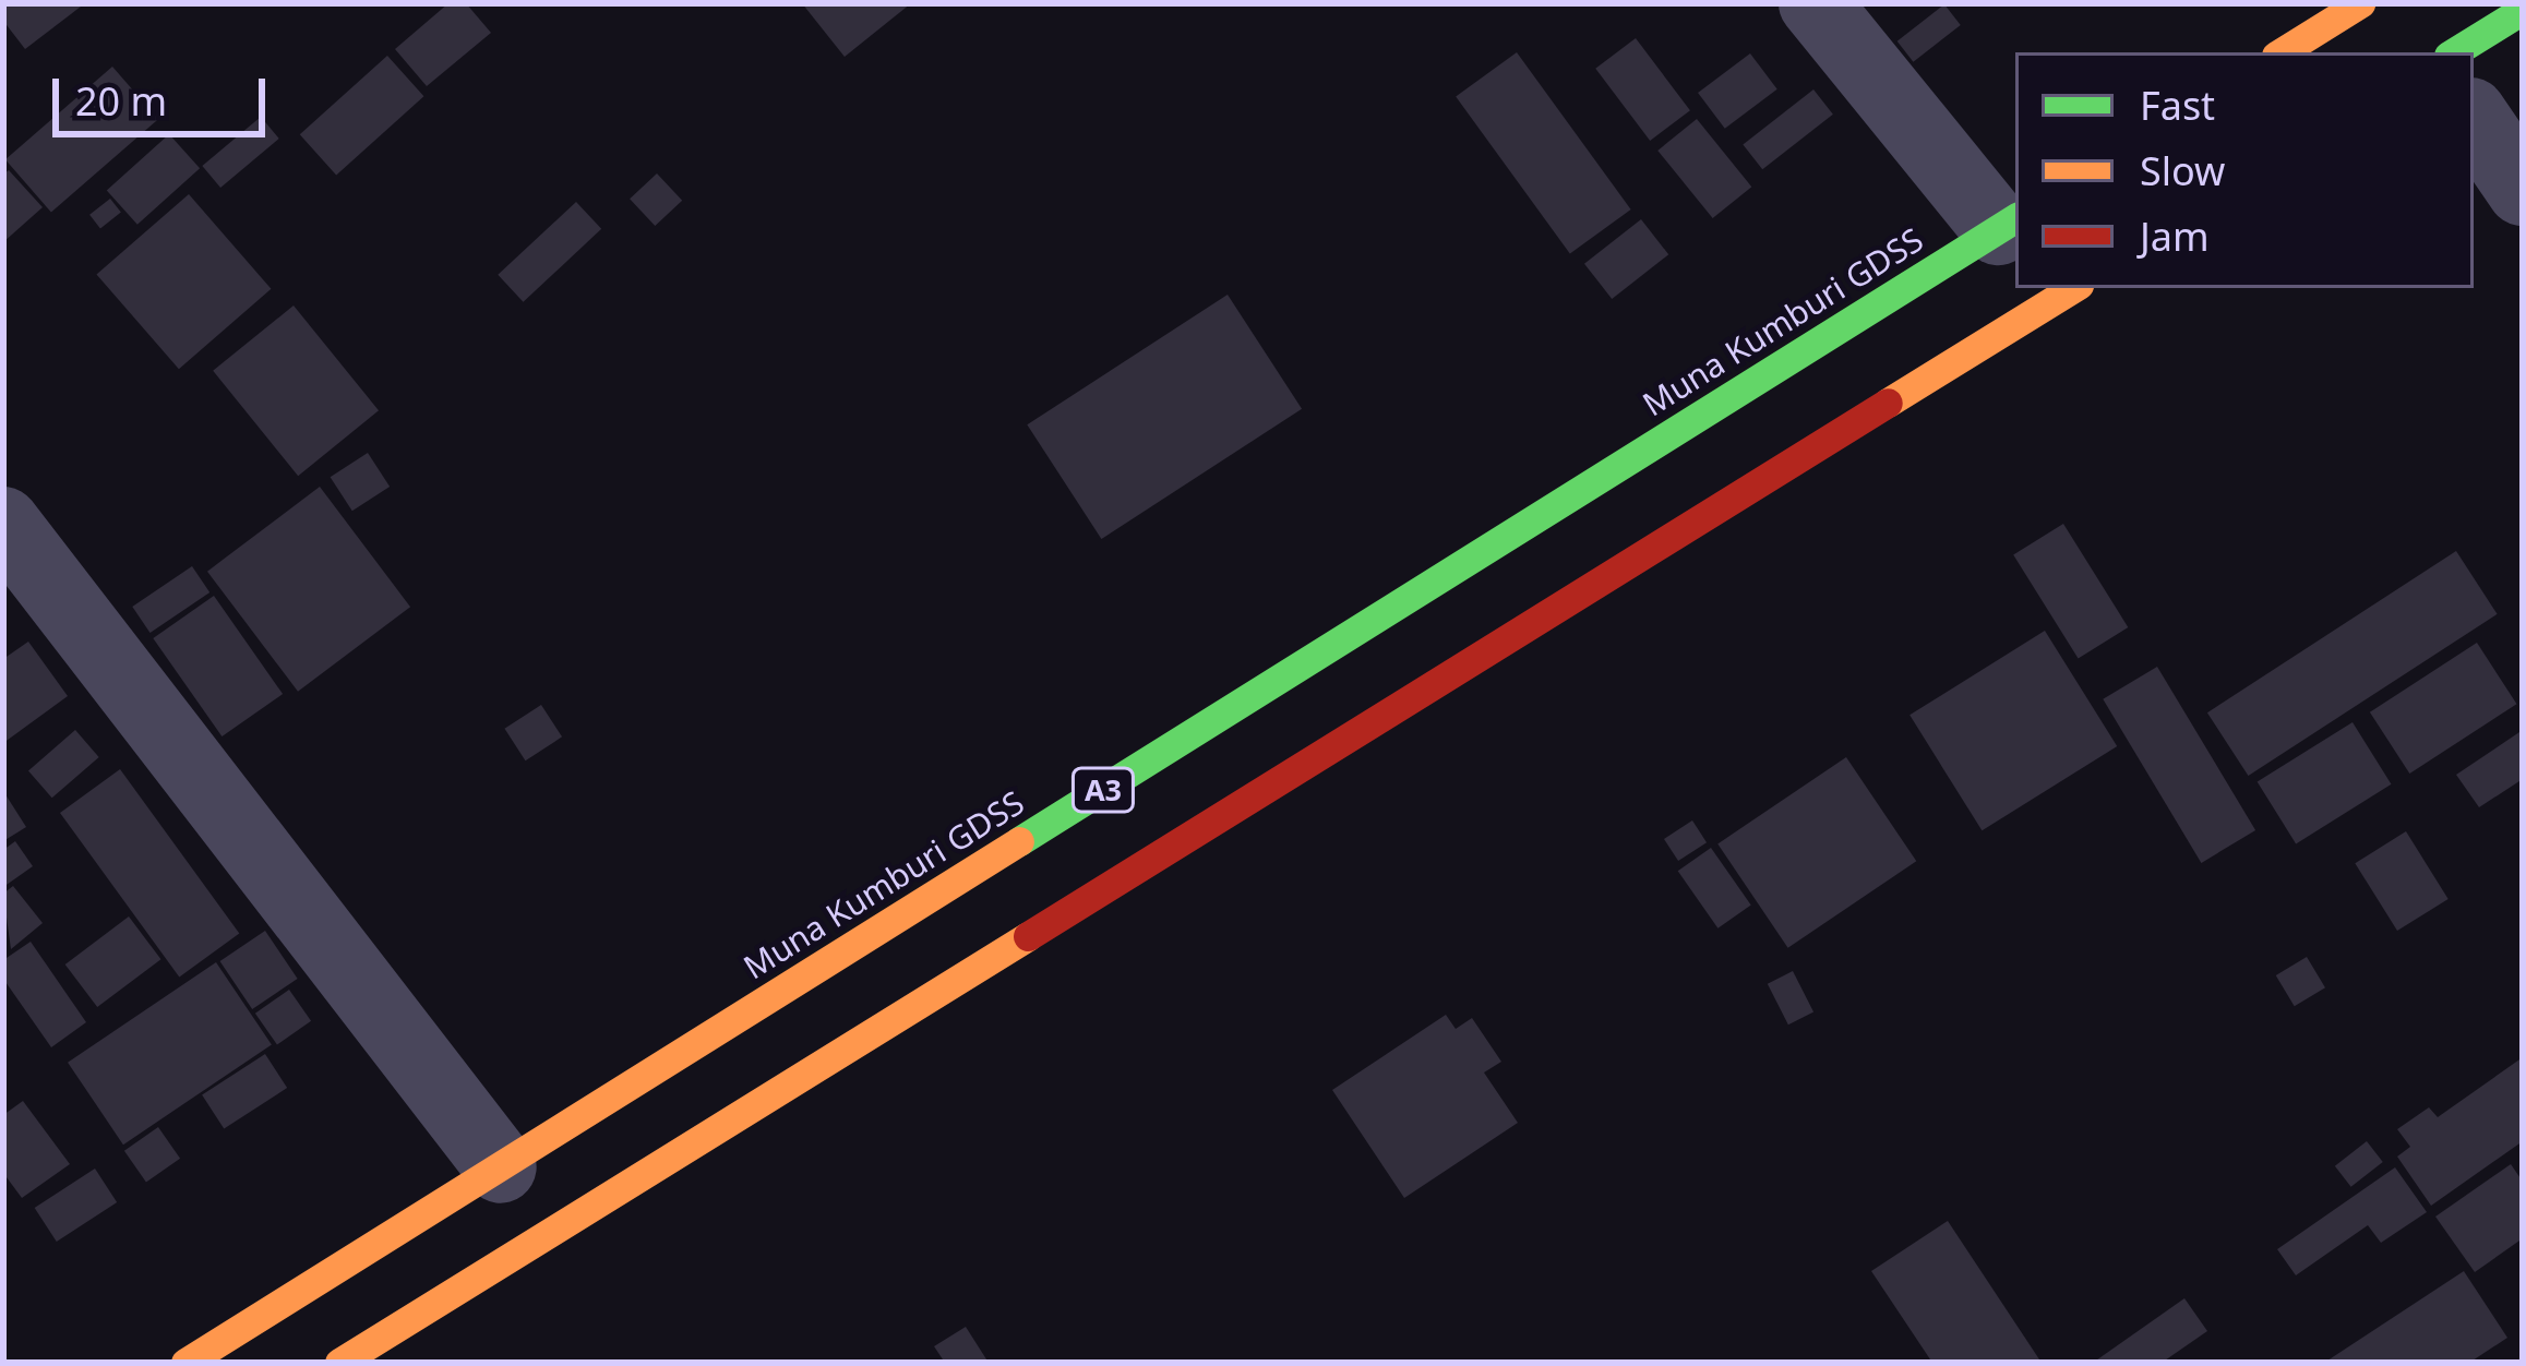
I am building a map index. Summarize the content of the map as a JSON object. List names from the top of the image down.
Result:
{
  "streets": {
    "highway": ["Muna Kumburi GDSS", "A3"]
  },
  "legend": ["Fast", "Slow", "Jam"],
  "scale_bar": "20 m"
}
